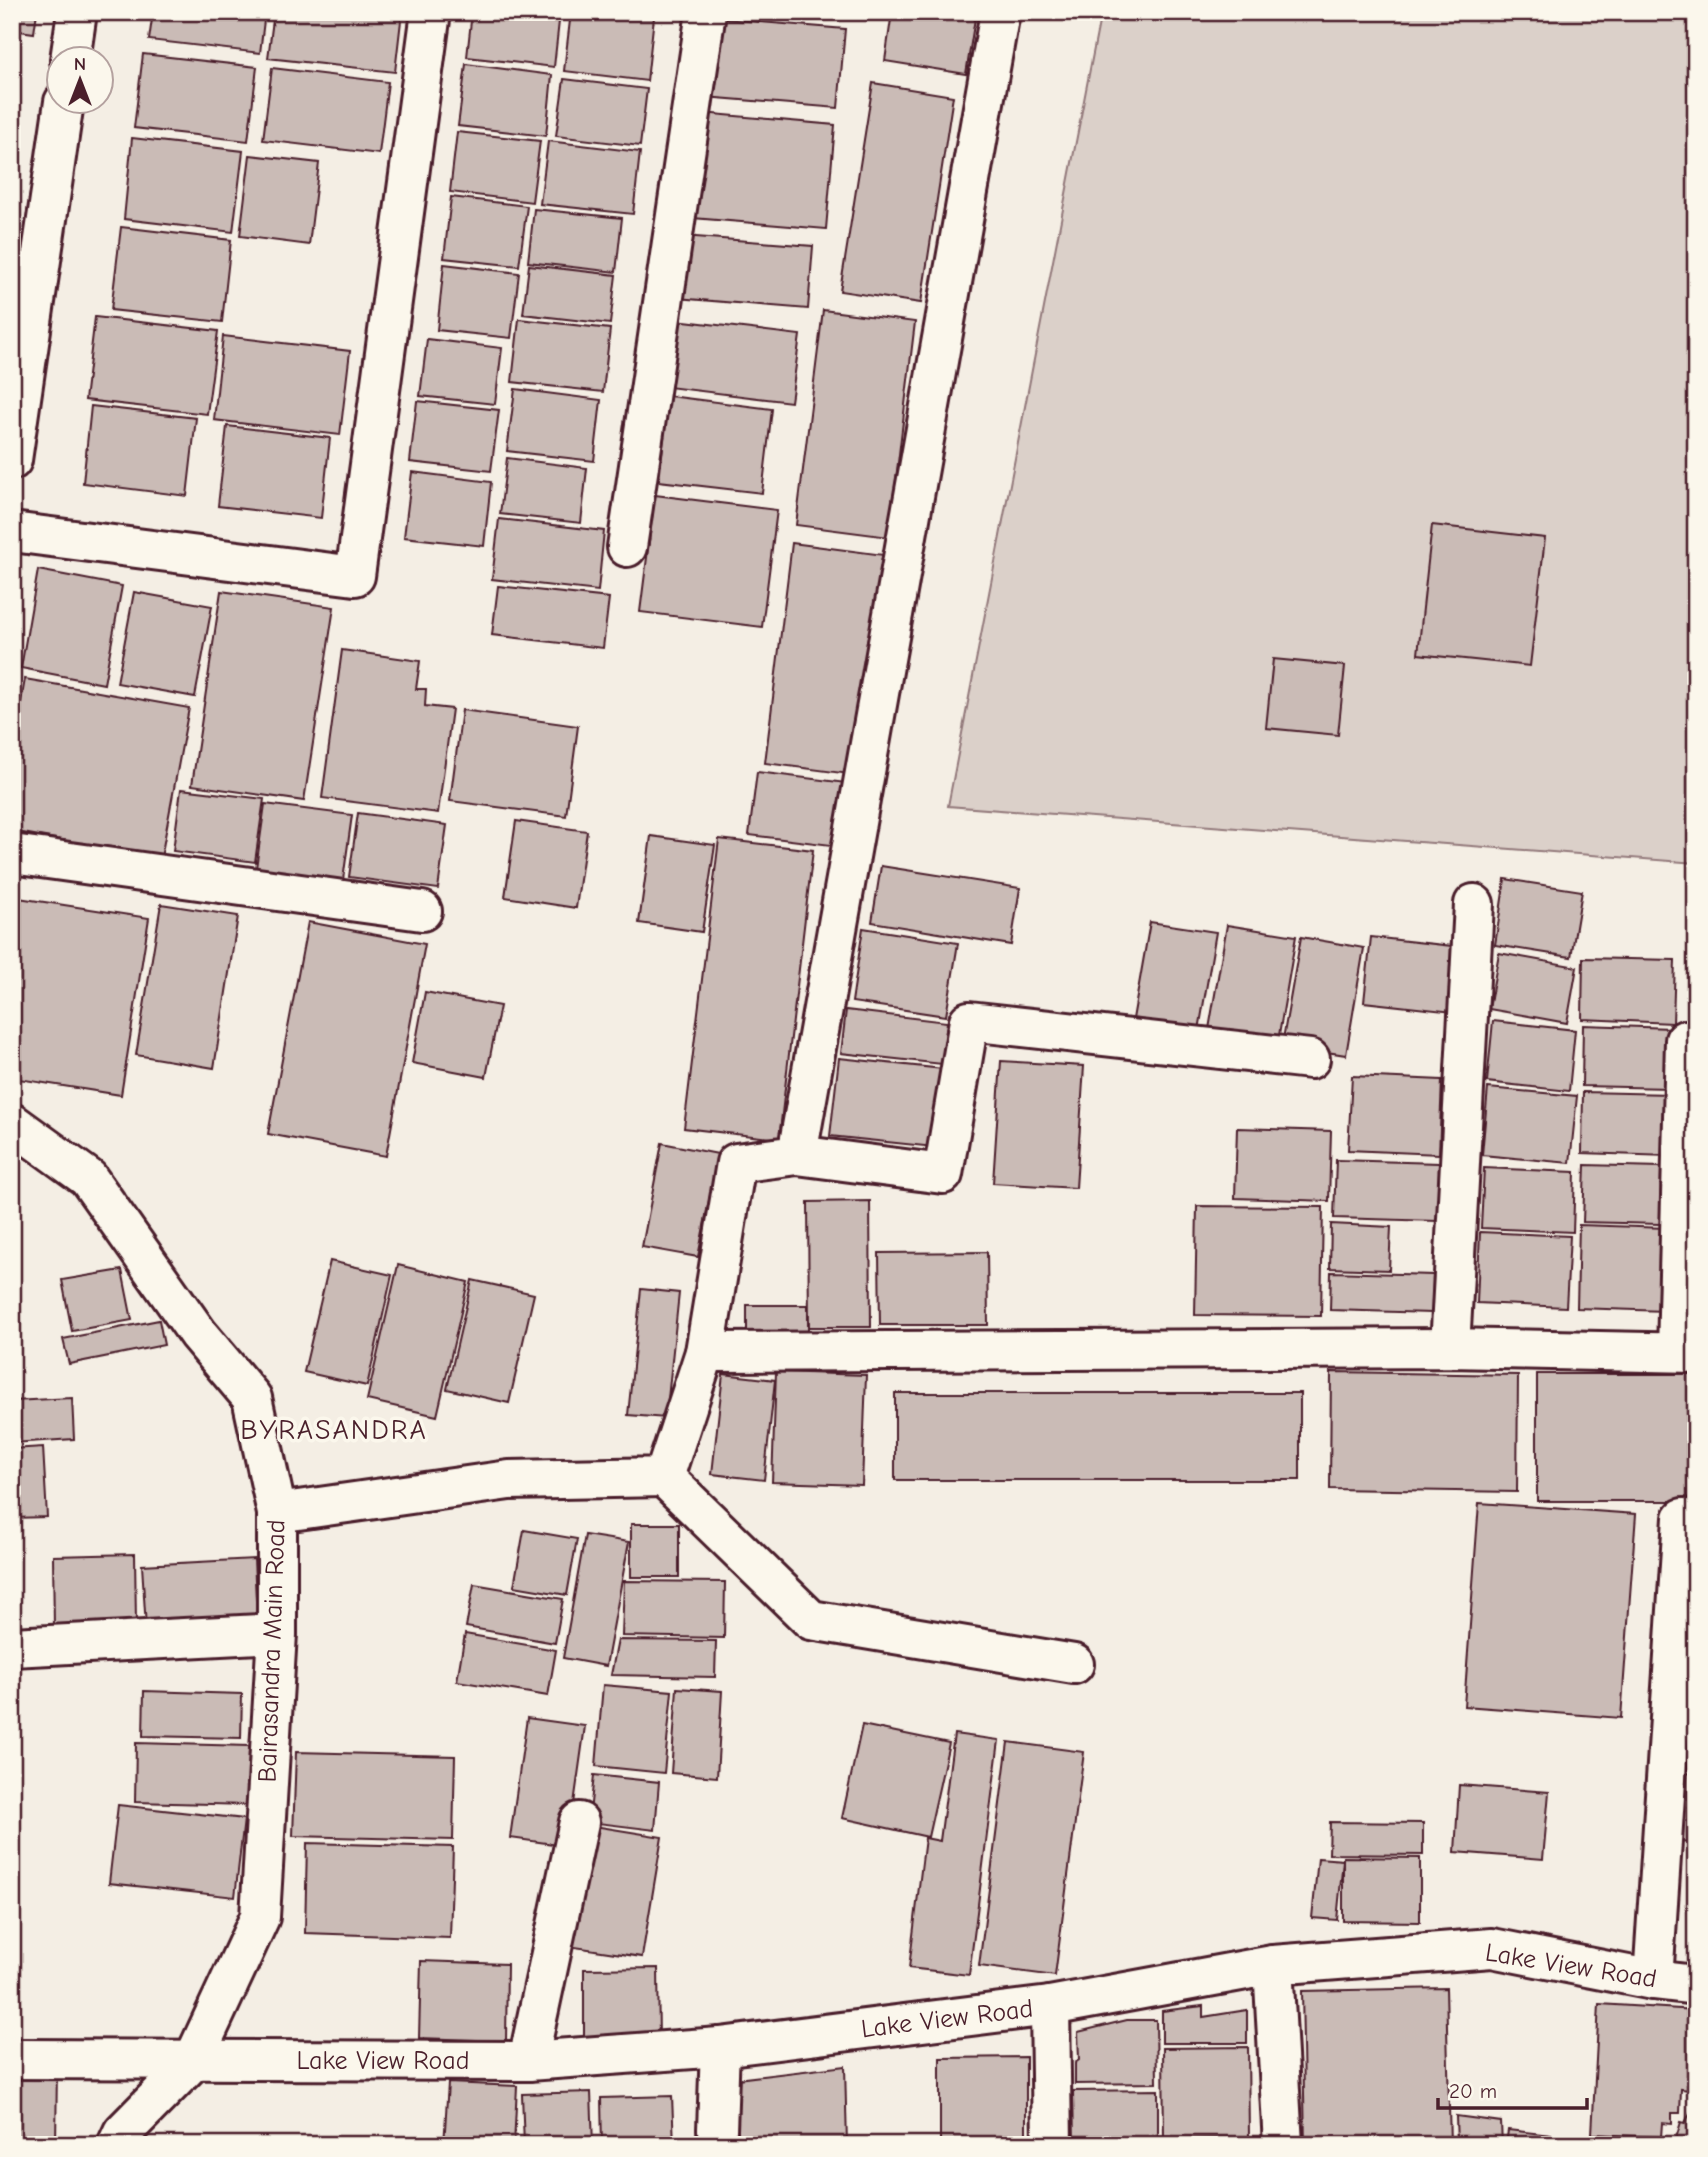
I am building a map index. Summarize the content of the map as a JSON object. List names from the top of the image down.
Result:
{
  "streets": {
    "street": ["Bairasandra Main Road", "Lake View Road"]
  },
  "crossings": [
    ["Bairasandra Main Road", "Lake View Road"]
  ],
  "districts": ["BYRASANDRA"],
  "scale_bar": "20 m",
  "north": "top"
}
